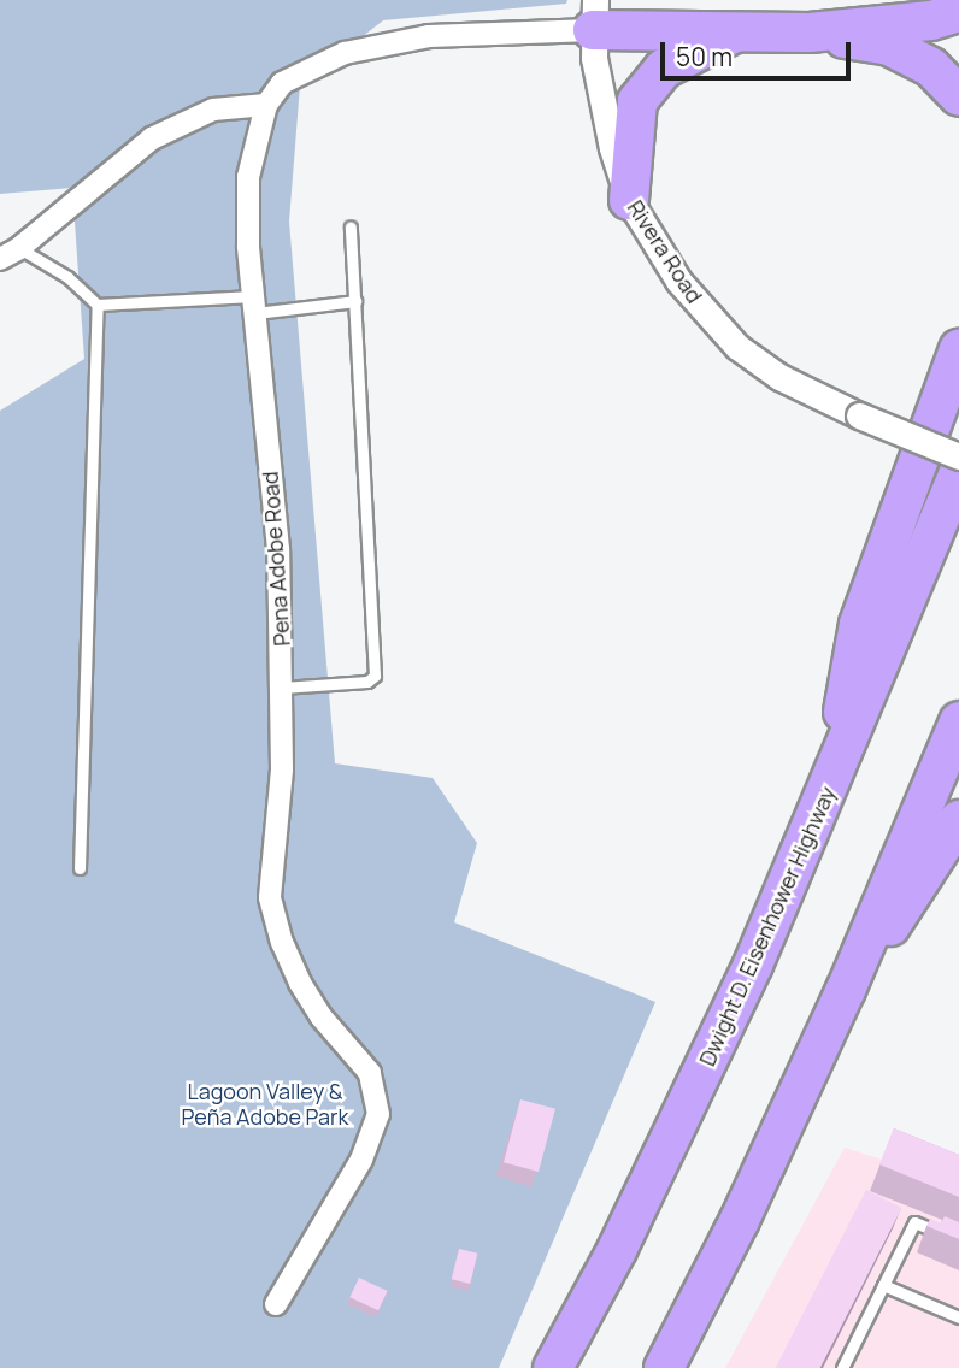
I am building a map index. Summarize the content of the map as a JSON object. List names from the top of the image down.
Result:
{
  "streets": {
    "highway": ["Dwight D. Eisenhower Highway"],
    "street": ["Rivera Road", "Pena Adobe Road"]
  },
  "parks": ["Lagoon Valley & Peña Adobe Park"],
  "scale_bar": "50 m"
}
